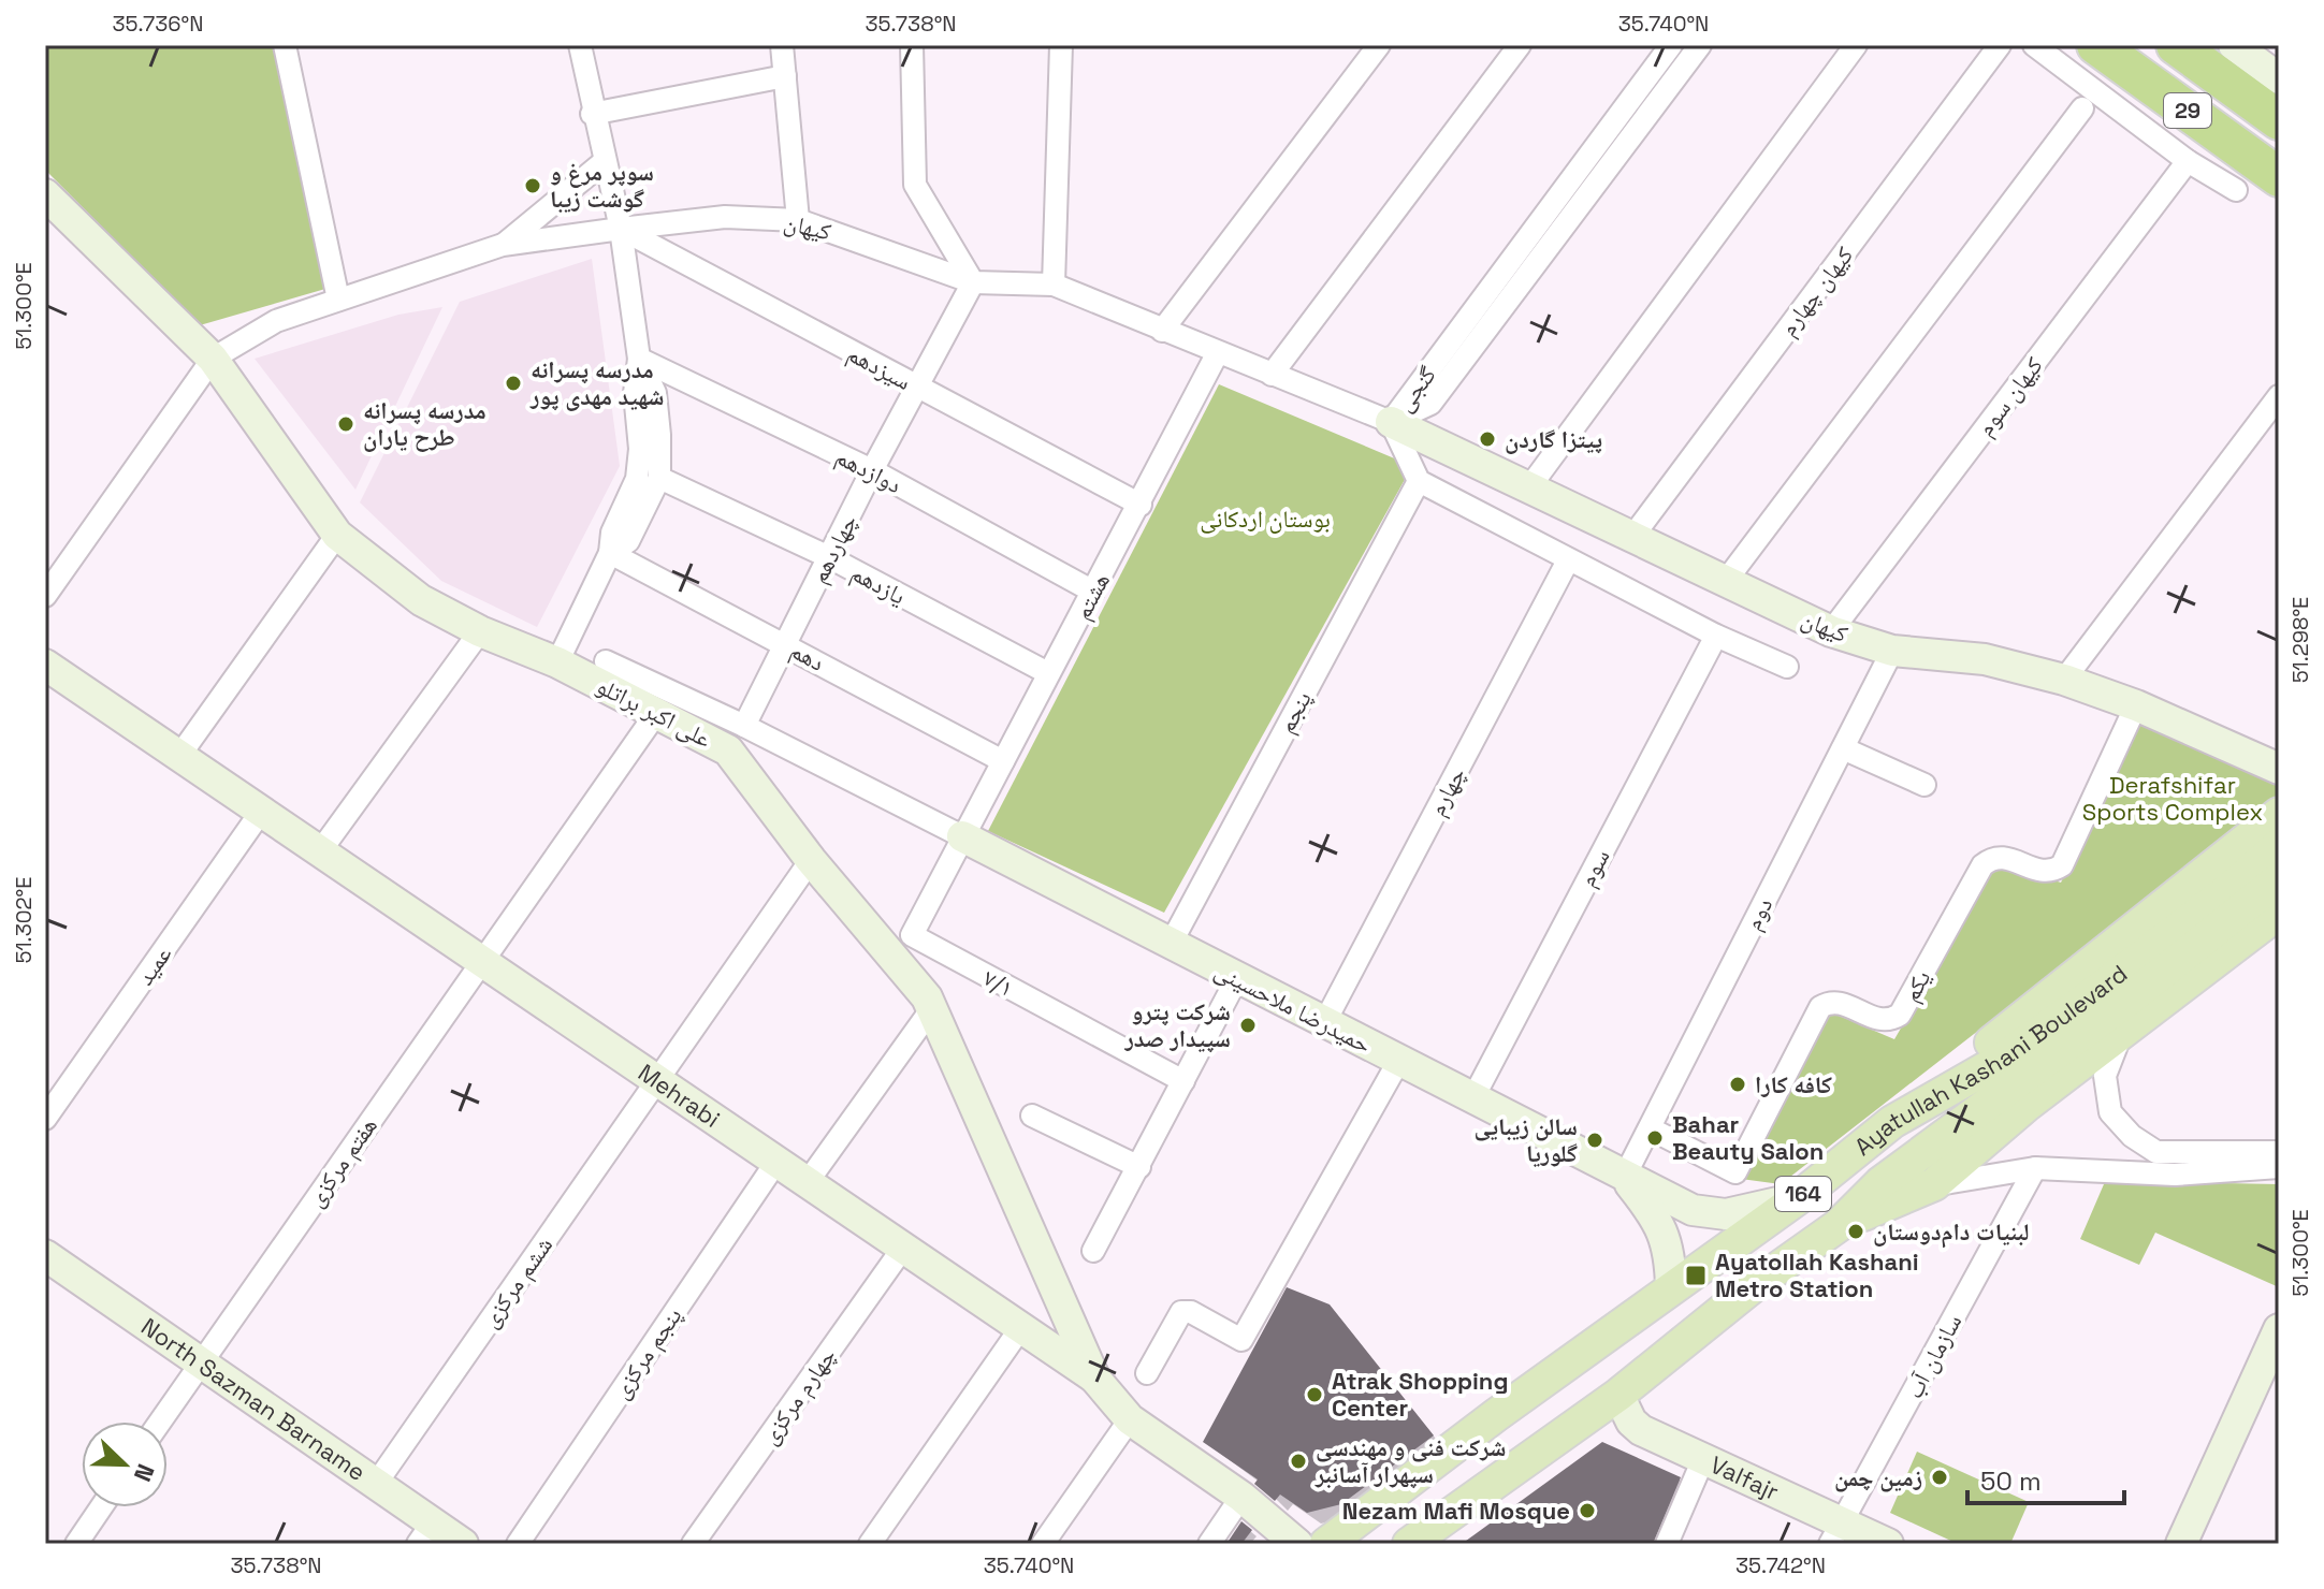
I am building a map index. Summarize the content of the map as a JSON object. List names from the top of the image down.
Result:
{
  "streets": {
    "highway": ["29"],
    "main road": ["Ayatullah Kashani Boulevard", "164"],
    "street": [
      "کیهان",
      "کیهان چهارم",
      "سیزدهم",
      "گنجی",
      "کیهان سوم",
      "دوازدهم",
      "چهاردهم",
      "یازدهم",
      "هشتم",
      "دهم",
      "علی اکبر براتلو",
      "پنجم",
      "چهارم",
      "سوم",
      "دوم",
      "عمید",
      "۷/۱",
      "یکم",
      "حمیدرضا ملاحسینی",
      "Mehrabi",
      "هفتم مرکزی",
      "ششم مرکزی",
      "پنجم مرکزی",
      "سازمان آب",
      "چهارم مرکزی",
      "North Sazman Barname",
      "Valfajr"
    ]
  },
  "crossings": [
    ["کیهان", "کیهان چهارم"],
    ["کیهان", "سیزدهم"],
    ["کیهان", "گنجی"],
    ["کیهان", "کیهان سوم"],
    ["کیهان", "چهاردهم"],
    ["کیهان", "هشتم"],
    ["کیهان", "علی اکبر براتلو"],
    ["کیهان", "دوم"],
    ["کیهان", "یکم"],
    ["سیزدهم", "چهاردهم"],
    ["سیزدهم", "هشتم"],
    ["دوازدهم", "چهاردهم"],
    ["دوازدهم", "هشتم"],
    ["چهاردهم", "یازدهم"],
    ["چهاردهم", "دهم"],
    ["یازدهم", "هشتم"],
    ["هشتم", "دهم"],
    ["هشتم", "۷/۱"],
    ["هشتم", "حمیدرضا ملاحسینی"],
    ["علی اکبر براتلو", "Mehrabi"],
    ["علی اکبر براتلو", "هفتم مرکزی"],
    ["علی اکبر براتلو", "ششم مرکزی"],
    ["پنجم", "حمیدرضا ملاحسینی"],
    ["چهارم", "حمیدرضا ملاحسینی"],
    ["سوم", "حمیدرضا ملاحسینی"],
    ["دوم", "یکم"],
    ["دوم", "حمیدرضا ملاحسینی"],
    ["عمید", "Mehrabi"],
    ["۷/۱", "حمیدرضا ملاحسینی"],
    ["حمیدرضا ملاحسینی", "Ayatullah Kashani Boulevard"],
    ["Ayatullah Kashani Boulevard", "Valfajr"],
    ["Mehrabi", "هفتم مرکزی"],
    ["Mehrabi", "ششم مرکزی"],
    ["Mehrabi", "پنجم مرکزی"],
    ["Mehrabi", "چهارم مرکزی"],
    ["هفتم مرکزی", "North Sazman Barname"],
    ["ششم مرکزی", "North Sazman Barname"],
    ["سازمان آب", "Valfajr"]
  ],
  "parks": ["بوستان اردکانی", "Derafshifar Sports Complex"],
  "places": {
    "other": [
      "سوپر مرغ و گوشت زیبا",
      "مدرسه پسرانه شهید مهدی پور",
      "مدرسه پسرانه طرح یاران",
      "پیتزا گاردن",
      "شرکت پترو سپیدار صدر",
      "کافه کارا",
      "Bahar Beauty Salon",
      "سالن زیبایی گلوريا",
      "لبنیات دام‌دوستان",
      "Atrak Shopping Center",
      "شرکت فنی و مهندسی سپهرار آسانبر",
      "زمین چمن",
      "Nezam Mafi Mosque"
    ],
    "transit": ["Ayatollah Kashani Metro Station"]
  },
  "scale_bar": "50 m",
  "north": "bottom right",
  "coordinates": [
    "35.736°N",
    "35.738°N",
    "35.740°N",
    "51.300°E",
    "51.298°E",
    "51.302°E",
    "35.742°N"
  ]
}
